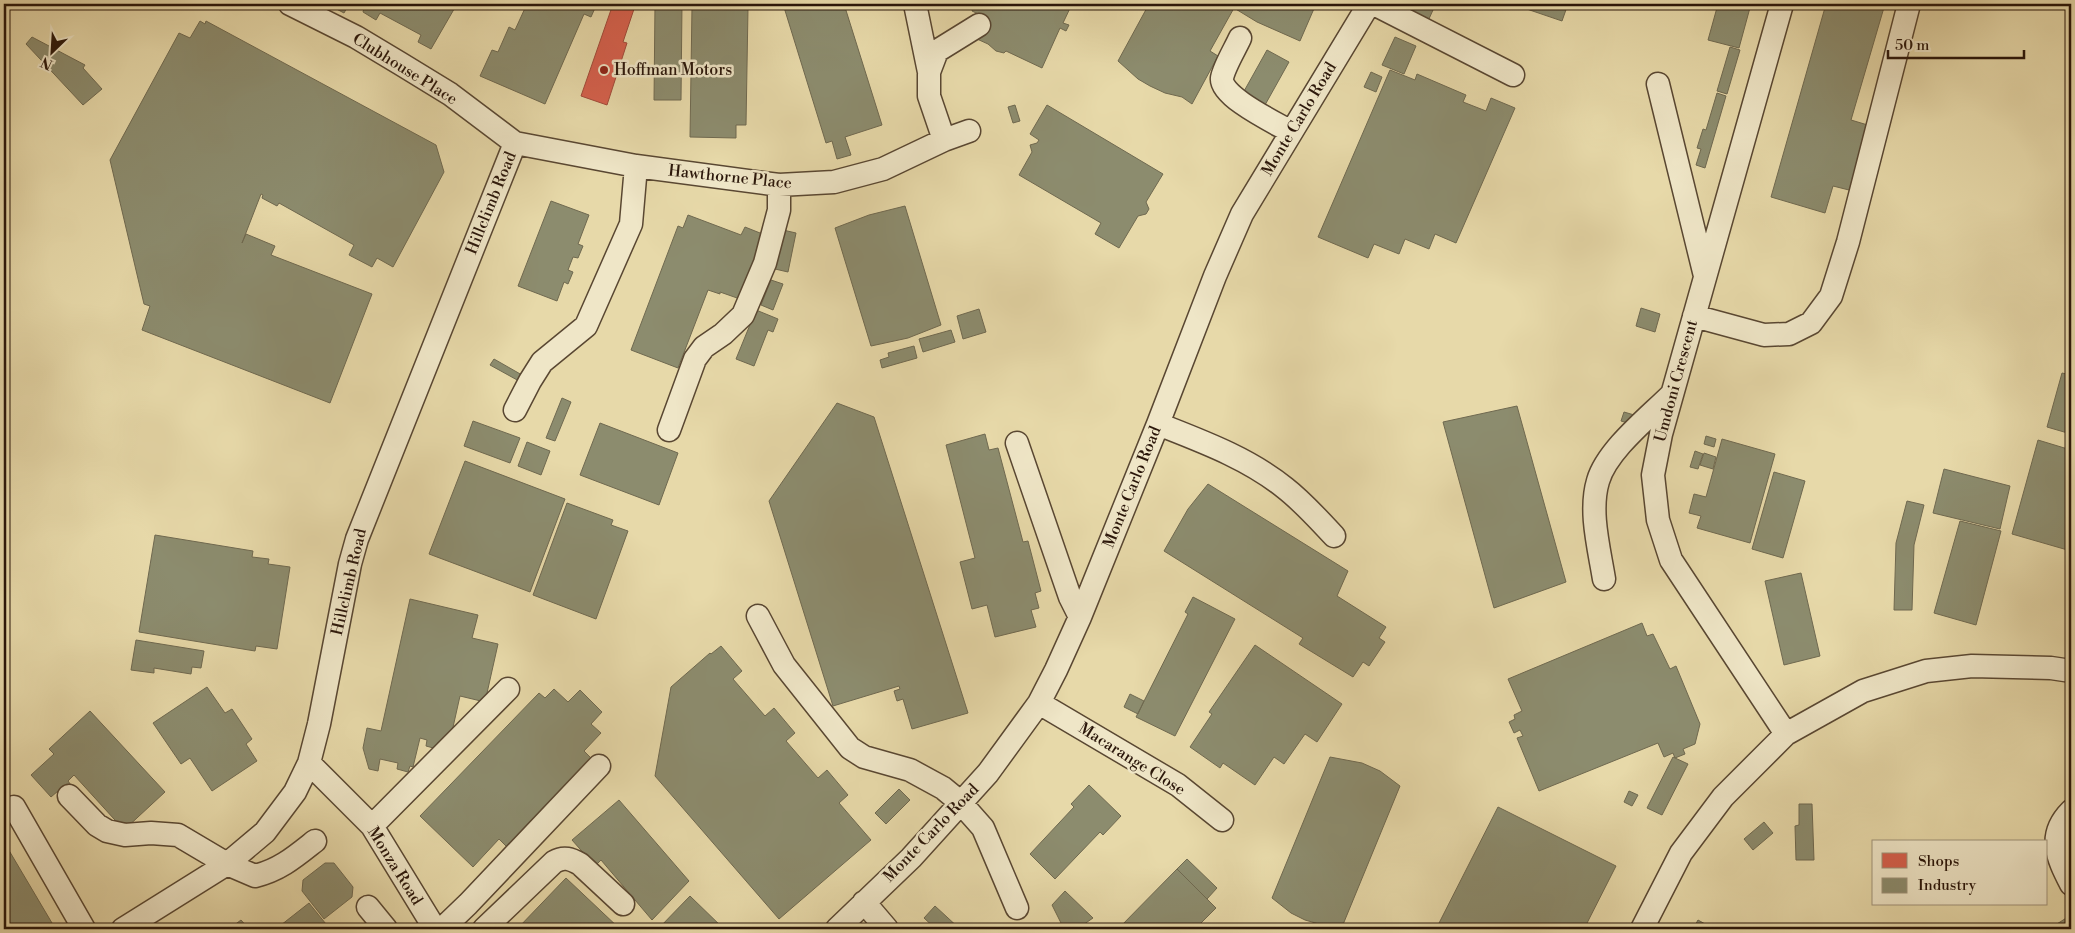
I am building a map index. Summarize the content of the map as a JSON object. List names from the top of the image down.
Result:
{
  "streets": {
    "street": [
      "Clubhouse Place",
      "Monte Carlo Road",
      "Hawthorne Place",
      "Hillclimb Road",
      "Umdoni Crescent",
      "Macarange Close",
      "Monza Road"
    ]
  },
  "crossings": [
    ["Clubhouse Place", "Hawthorne Place"],
    ["Clubhouse Place", "Hillclimb Road"],
    ["Monte Carlo Road", "Macarange Close"],
    ["Hawthorne Place", "Hillclimb Road"],
    ["Hillclimb Road", "Monza Road"]
  ],
  "places": ["Hoffman Motors"],
  "legend": ["Shops", "Industry"],
  "scale_bar": "50 m",
  "north": "bottom left"
}
